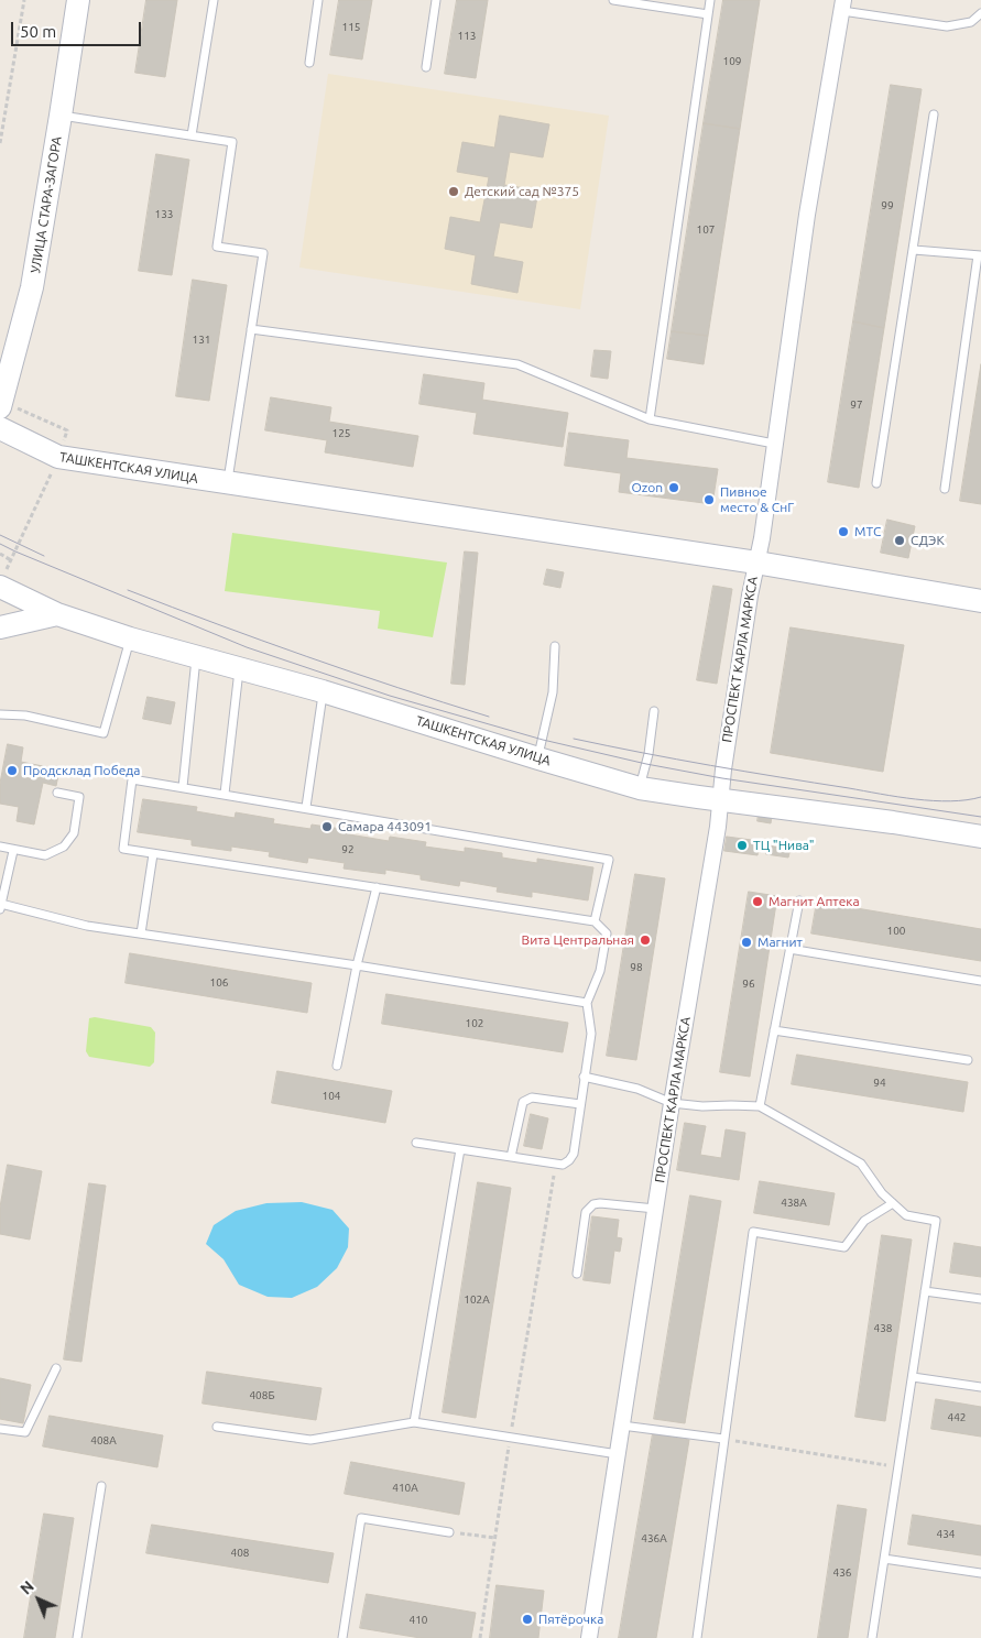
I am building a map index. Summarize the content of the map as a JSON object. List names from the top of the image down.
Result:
{
  "streets": {
    "main road": ["УЛИЦА СТАРА-ЗАГОРА", "ТАШКЕНТСКАЯ УЛИЦА"],
    "street": ["ПРОСПЕКТ КАРЛА МАРКСА"]
  },
  "crossings": [
    ["ТАШКЕНТСКАЯ УЛИЦА", "ПРОСПЕКТ КАРЛА МАРКСА"]
  ],
  "places": [
    "Детский сад №375",
    "Ozon",
    "Пивное место & СнГ",
    "МТС",
    "СДЭК",
    "Продсклад Победа",
    "Самара 443091",
    "ТЦ \"Нива\"",
    "Магнит Аптека",
    "Вита Центральная",
    "Магнит",
    "Пятёрочка"
  ],
  "house_numbers": [
    "115",
    "113",
    "109",
    "99",
    "133",
    "107",
    "131",
    "97",
    "125",
    "92",
    "100",
    "98",
    "106",
    "96",
    "102",
    "94",
    "104",
    "438А",
    "102А",
    "438",
    "408Б",
    "442",
    "408А",
    "410А",
    "434",
    "436А",
    "408",
    "436",
    "410"
  ],
  "scale_bar": "50 m",
  "north": "top left"
}
